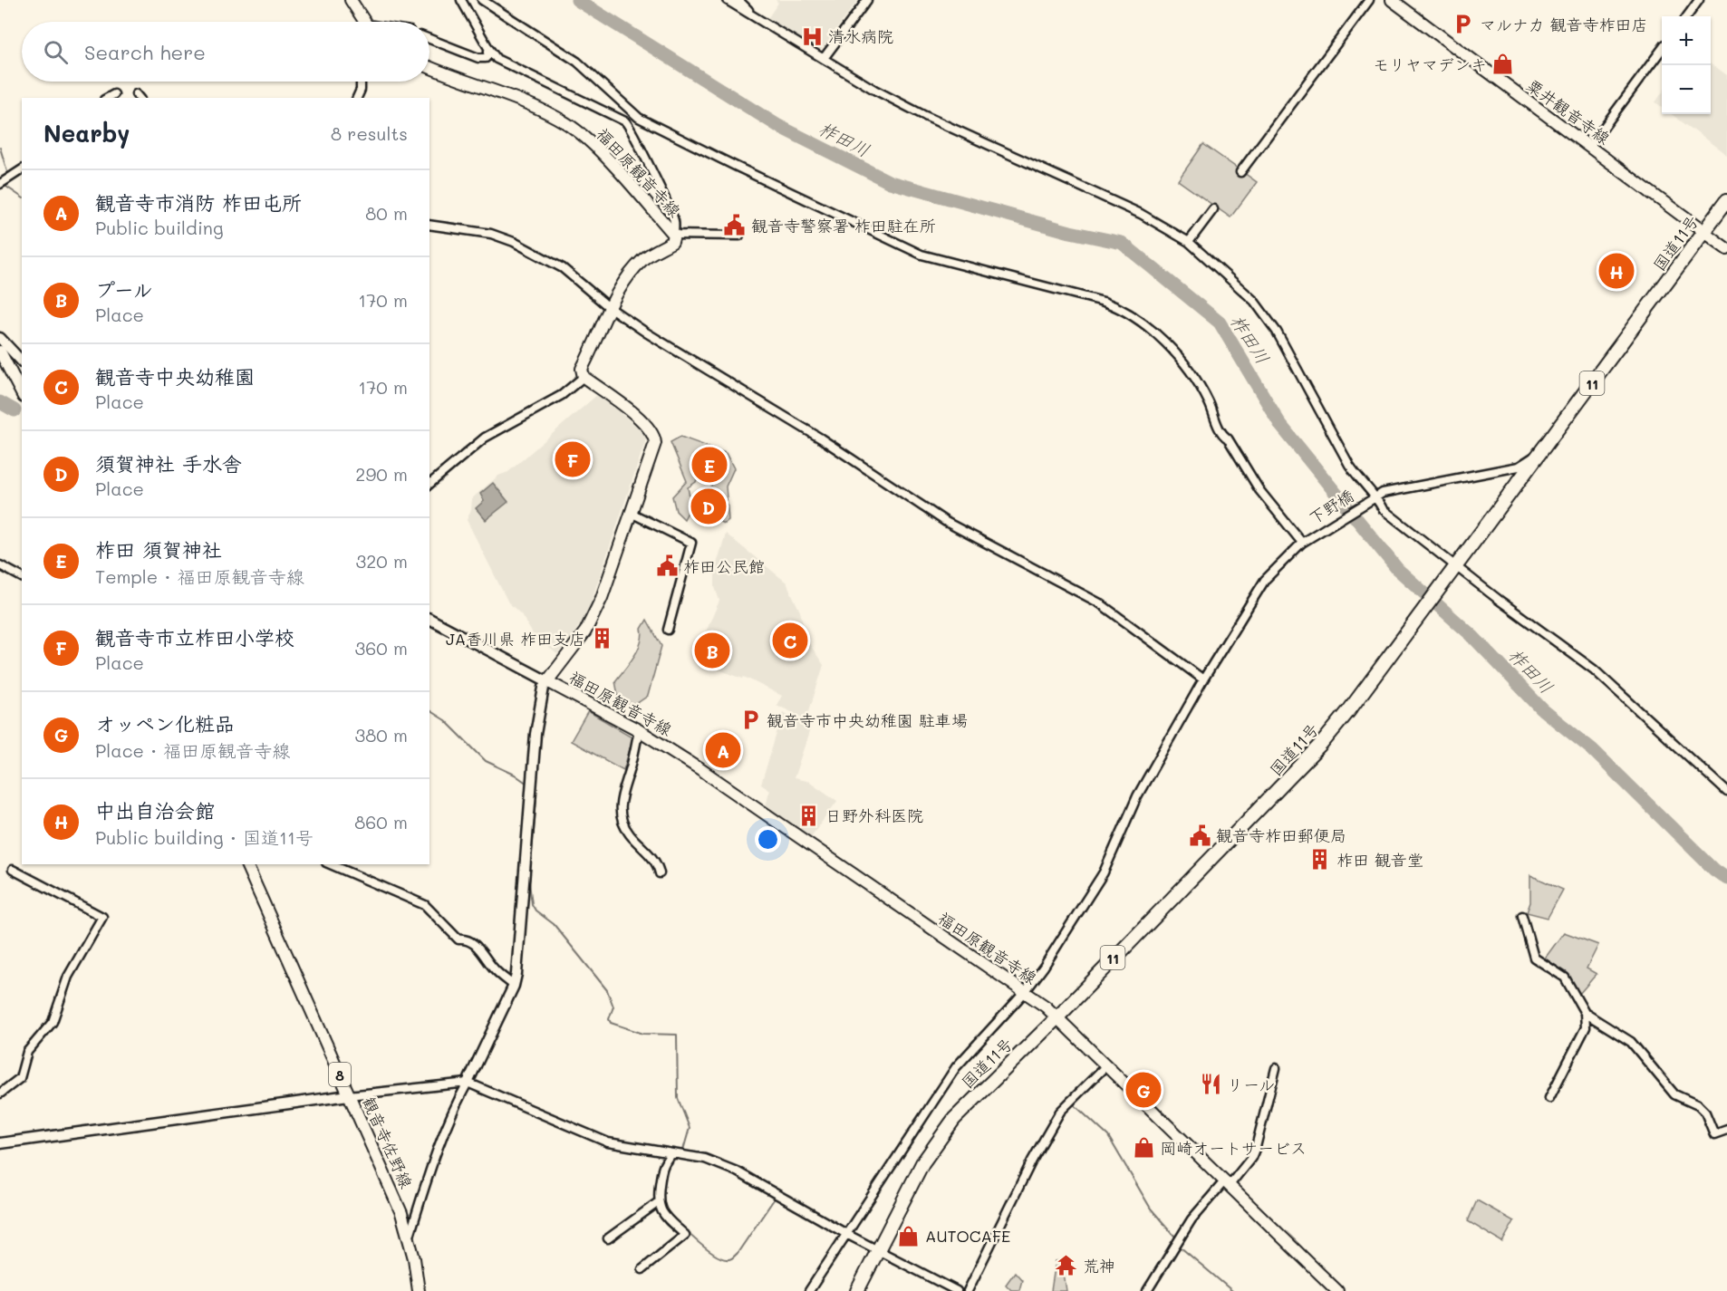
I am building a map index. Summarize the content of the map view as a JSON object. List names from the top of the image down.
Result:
{
  "streets": {
    "highway": ["国道11号", "11"],
    "main road": [
      "粟井観音寺線",
      "福田原観音寺線",
      "8",
      "観音寺佐野線"
    ],
    "street": ["下野橋"]
  },
  "crossings": [
    ["粟井観音寺線", "国道11号"],
    ["福田原観音寺線", "国道11号"],
    ["福田原観音寺線", "下野橋"]
  ],
  "water": ["柞田川"],
  "places": {
    "parking": ["マルナカ 観音寺柞田店", "観音寺市中央幼稚園 駐車場"],
    "hospital": ["清水病院"],
    "shop": ["モリヤマデンキ", "岡崎オートサービス", "AUTOCAFE"],
    "public building": ["観音寺警察署 柞田駐在所", "柞田公民館", "観音寺柞田郵便局"],
    "building": ["JA香川県 柞田支店", "日野外科医院", "柞田 観音堂"],
    "restaurant": ["リール"],
    "temple": ["荒神"]
  },
  "page": {
    "map_buttons": ["+", "−"],
    "search": "Search here",
    "heading": ["Nearby", "8 results"],
    "list": [
      {
        "mark": "A",
        "name": "観音寺市消防 柞田屯所",
        "note": "Public building",
        "value": "80 m"
      },
      {
        "mark": "B",
        "name": "プール",
        "note": "Place",
        "value": "170 m"
      },
      {
        "mark": "C",
        "name": "観音寺中央幼稚園",
        "note": "Place",
        "value": "170 m"
      },
      {
        "mark": "D",
        "name": "須賀神社 手水舎",
        "note": "Place",
        "value": "290 m"
      },
      {
        "mark": "E",
        "name": "柞田 須賀神社",
        "note": "Temple · 福田原観音寺線",
        "value": "320 m"
      },
      {
        "mark": "F",
        "name": "観音寺市立柞田小学校",
        "note": "Place",
        "value": "360 m"
      },
      {
        "mark": "G",
        "name": "オッペン化粧品",
        "note": "Place · 福田原観音寺線",
        "value": "380 m"
      },
      {
        "mark": "H",
        "name": "中出自治会館",
        "note": "Public building · 国道11号",
        "value": "860 m"
      }
    ],
    "pins": [
      "H",
      "F",
      "E",
      "D",
      "C",
      "B",
      "A",
      "G"
    ]
  }
}
